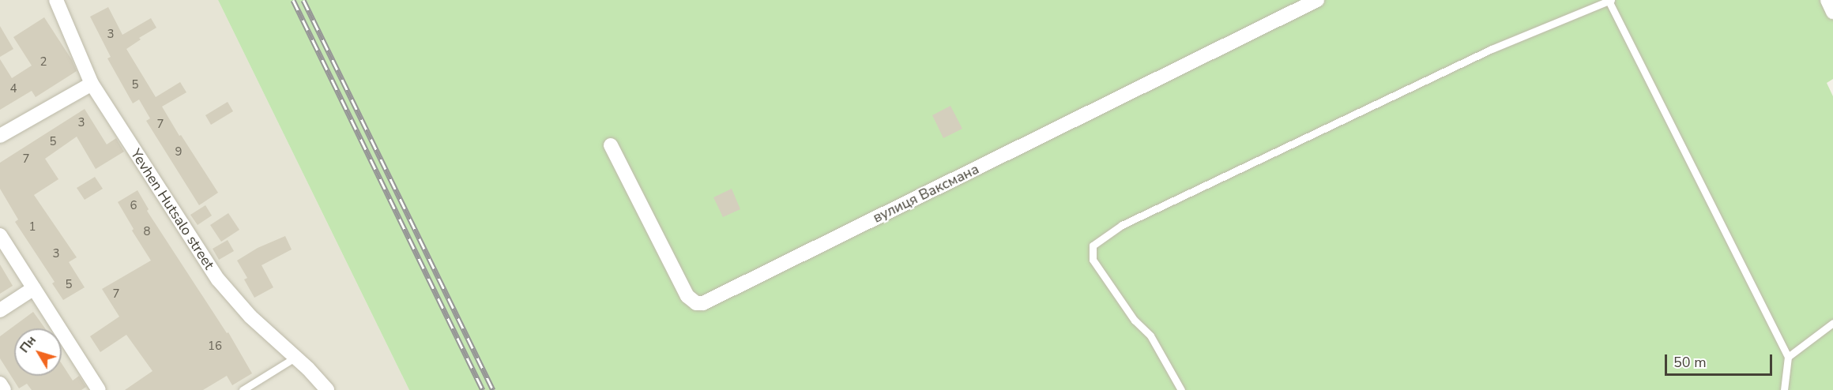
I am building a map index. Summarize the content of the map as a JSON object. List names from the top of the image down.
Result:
{
  "streets": {
    "street": ["вулиця Ваксмана", "Yevhen Hutsalo street"]
  },
  "house_numbers": [
    "3",
    "2",
    "5",
    "4",
    "3",
    "7",
    "5",
    "9",
    "7",
    "6",
    "1",
    "8",
    "3",
    "5",
    "7",
    "16"
  ],
  "scale_bar": "50 m",
  "north": "top left"
}
